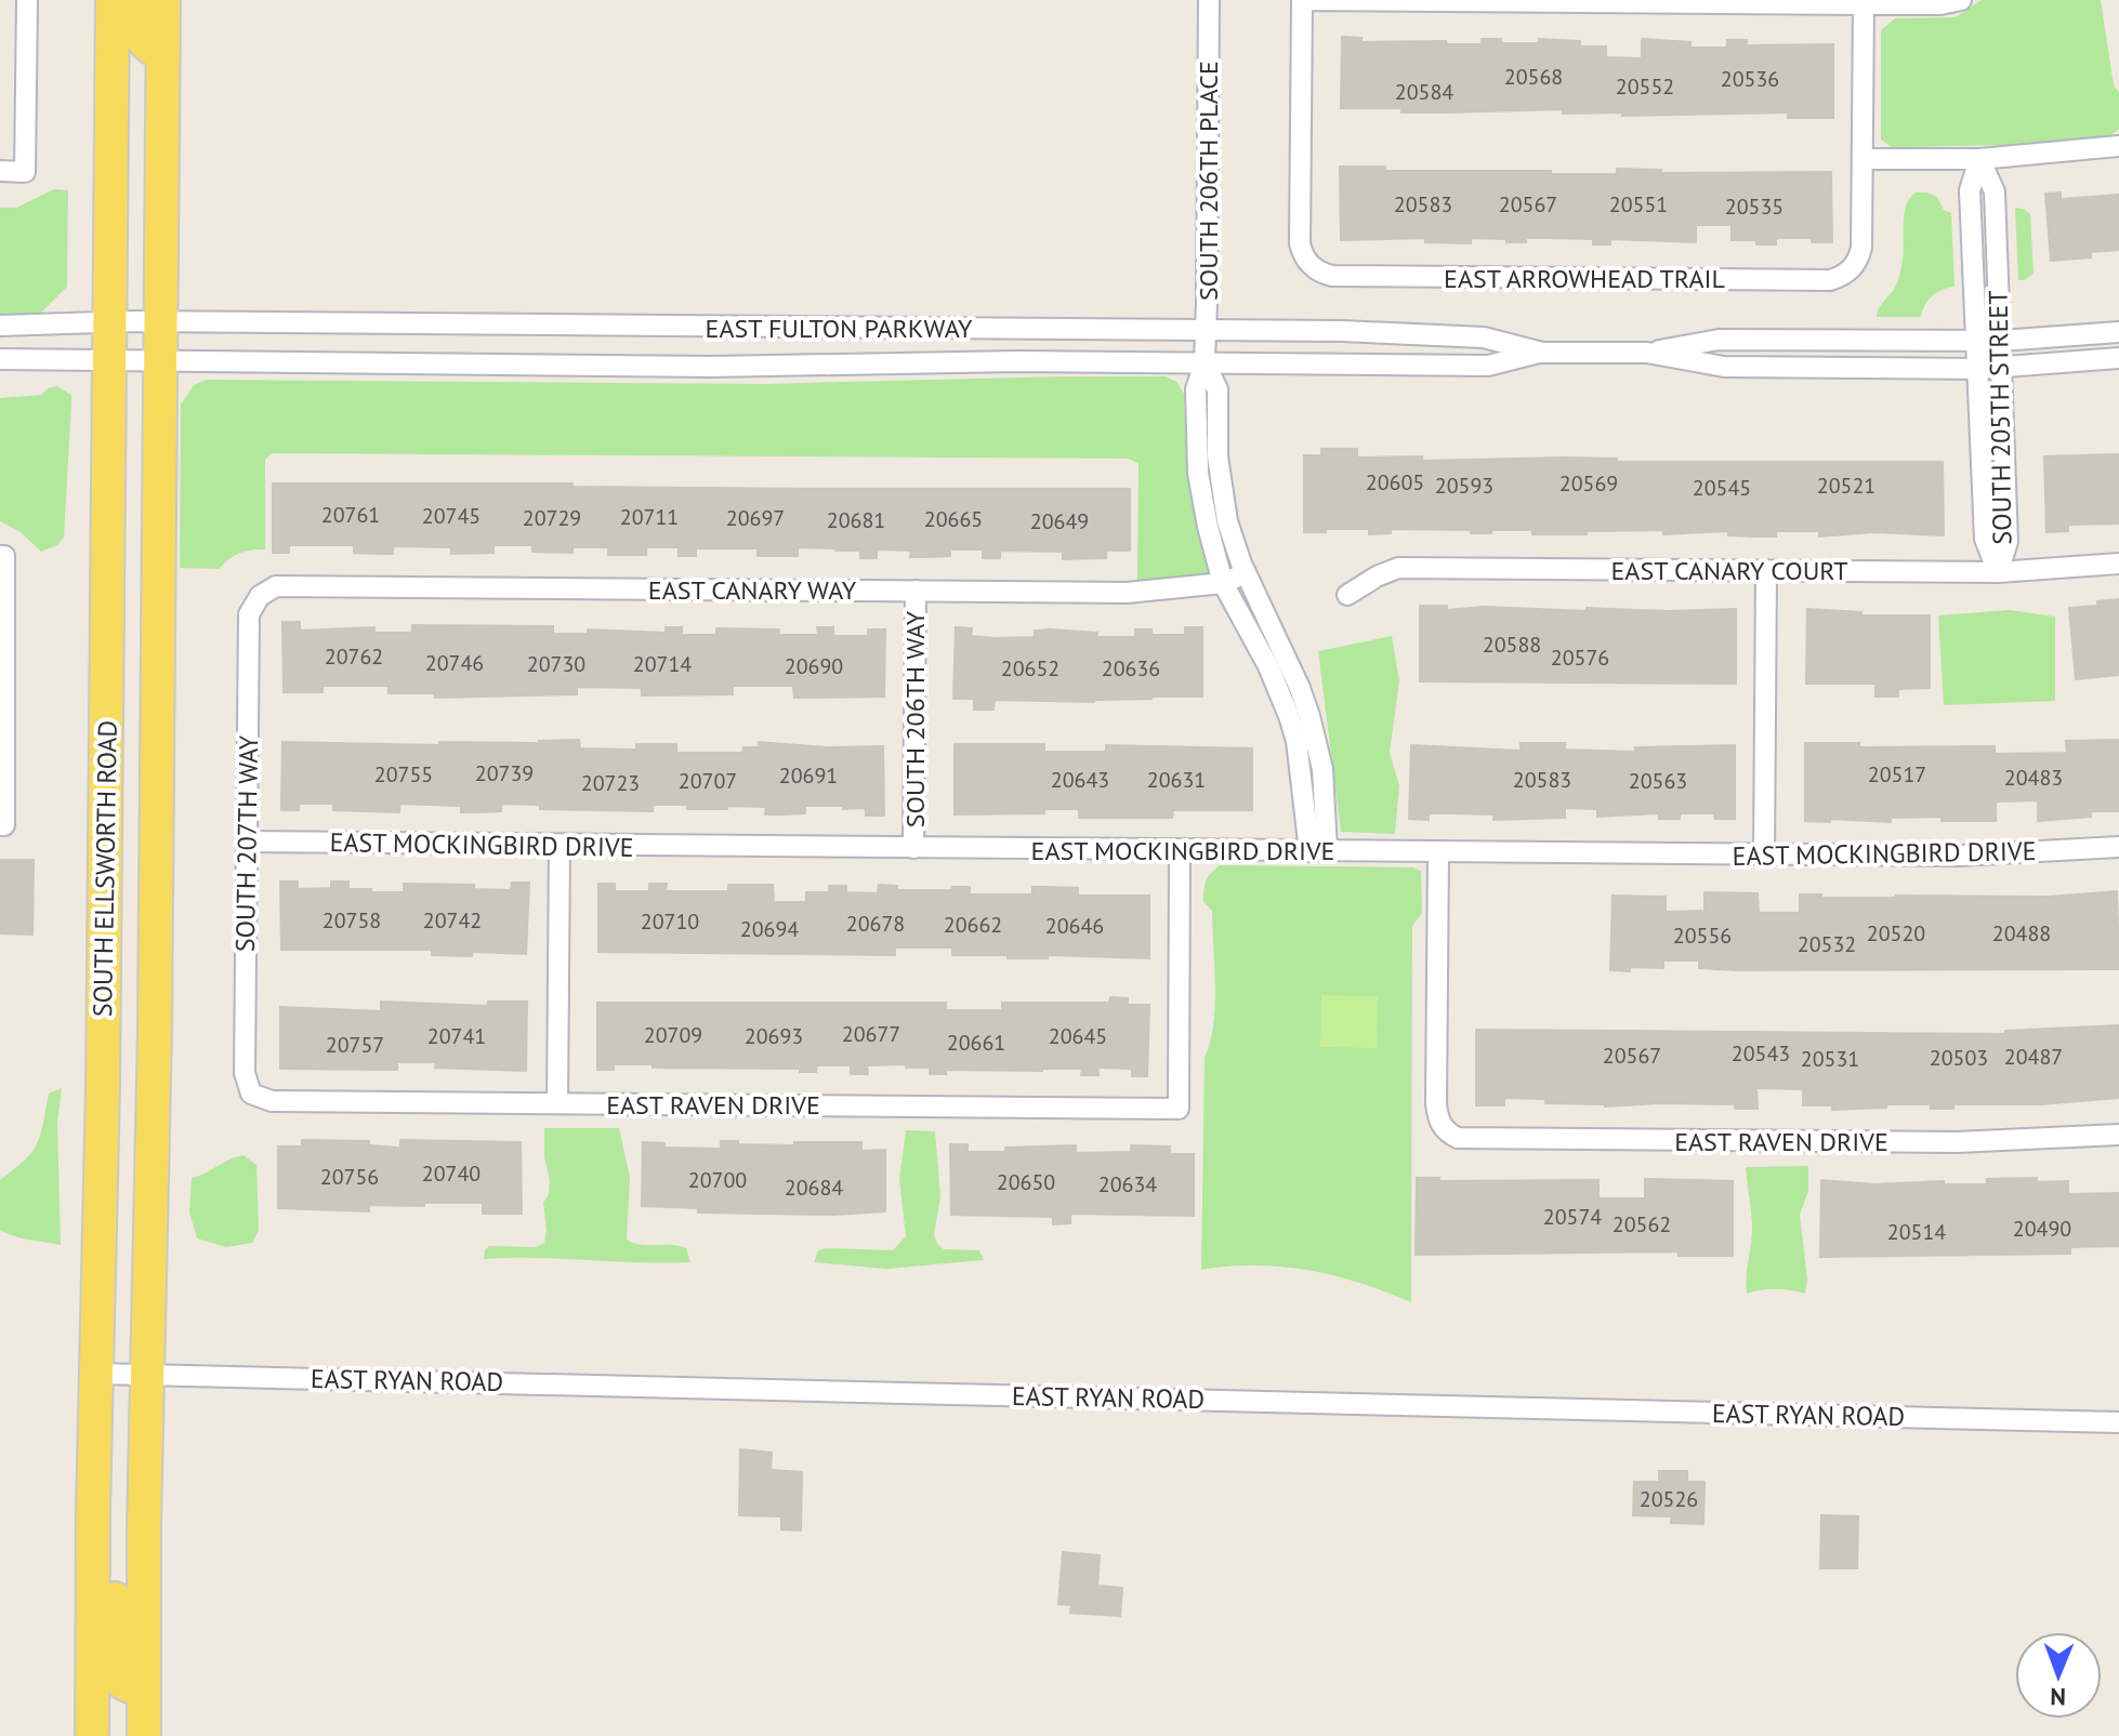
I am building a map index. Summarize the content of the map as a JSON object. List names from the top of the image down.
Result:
{
  "streets": {
    "main road": ["SOUTH ELLSWORTH ROAD"],
    "street": [
      "SOUTH 206TH PLACE",
      "EAST ARROWHEAD TRAIL",
      "EAST FULTON PARKWAY",
      "SOUTH 205TH STREET",
      "EAST CANARY COURT",
      "EAST CANARY WAY",
      "SOUTH 206TH WAY",
      "SOUTH 207TH WAY",
      "EAST MOCKINGBIRD DRIVE",
      "EAST RAVEN DRIVE",
      "EAST RYAN ROAD"
    ]
  },
  "crossings": [
    ["SOUTH 206TH PLACE", "EAST FULTON PARKWAY"],
    ["SOUTH 206TH PLACE", "EAST CANARY WAY"],
    ["SOUTH 206TH PLACE", "EAST MOCKINGBIRD DRIVE"],
    ["EAST FULTON PARKWAY", "SOUTH 205TH STREET"],
    ["EAST FULTON PARKWAY", "SOUTH ELLSWORTH ROAD"],
    ["SOUTH 205TH STREET", "EAST CANARY COURT"],
    ["EAST CANARY WAY", "SOUTH 206TH WAY"],
    ["EAST CANARY WAY", "SOUTH 207TH WAY"],
    ["SOUTH 206TH WAY", "EAST MOCKINGBIRD DRIVE"],
    ["SOUTH 207TH WAY", "EAST MOCKINGBIRD DRIVE"],
    ["SOUTH 207TH WAY", "EAST RAVEN DRIVE"],
    ["EAST MOCKINGBIRD DRIVE", "EAST RAVEN DRIVE"],
    ["SOUTH ELLSWORTH ROAD", "EAST RYAN ROAD"]
  ],
  "house_numbers": [
    "20568",
    "20536",
    "20552",
    "20584",
    "20583",
    "20567",
    "20551",
    "20535",
    "20605",
    "20569",
    "20593",
    "20521",
    "20545",
    "20761",
    "20745",
    "20711",
    "20729",
    "20697",
    "20665",
    "20681",
    "20649",
    "20588",
    "20762",
    "20576",
    "20746",
    "20730",
    "20714",
    "20690",
    "20652",
    "20636",
    "20739",
    "20755",
    "20517",
    "20691",
    "20483",
    "20643",
    "20631",
    "20583",
    "20707",
    "20563",
    "20723",
    "20758",
    "20742",
    "20710",
    "20678",
    "20662",
    "20646",
    "20694",
    "20520",
    "20488",
    "20556",
    "20532",
    "20677",
    "20709",
    "20741",
    "20693",
    "20645",
    "20661",
    "20757",
    "20543",
    "20567",
    "20487",
    "20503",
    "20531",
    "20740",
    "20756",
    "20700",
    "20650",
    "20634",
    "20684",
    "20574",
    "20562",
    "20490",
    "20514",
    "20526"
  ],
  "north": "bottom"
}
